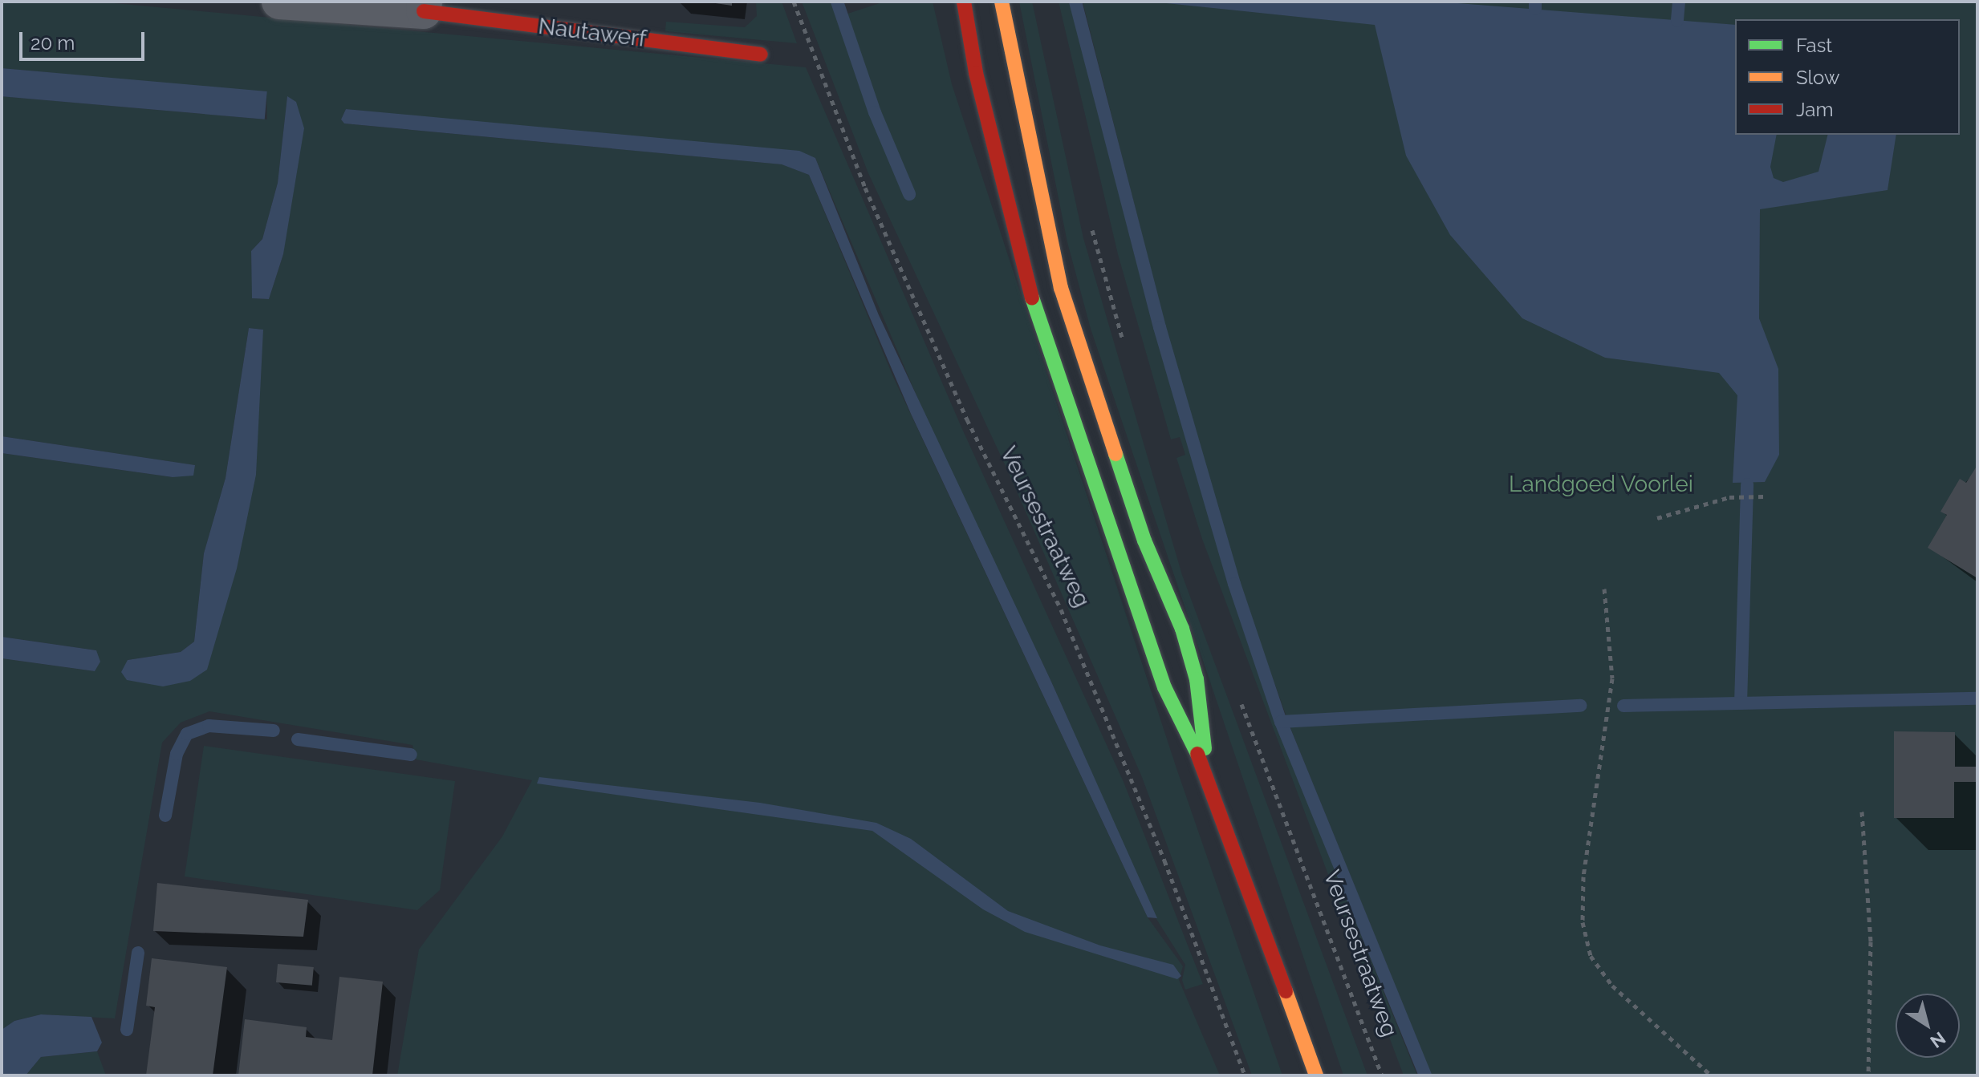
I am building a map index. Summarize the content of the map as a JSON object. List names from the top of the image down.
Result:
{
  "streets": {
    "main road": ["Nautawerf"],
    "path": ["Veursestraatweg"]
  },
  "parks": ["Landgoed Voorlei"],
  "legend": ["Fast", "Slow", "Jam"],
  "scale_bar": "20 m",
  "north": "bottom right"
}
